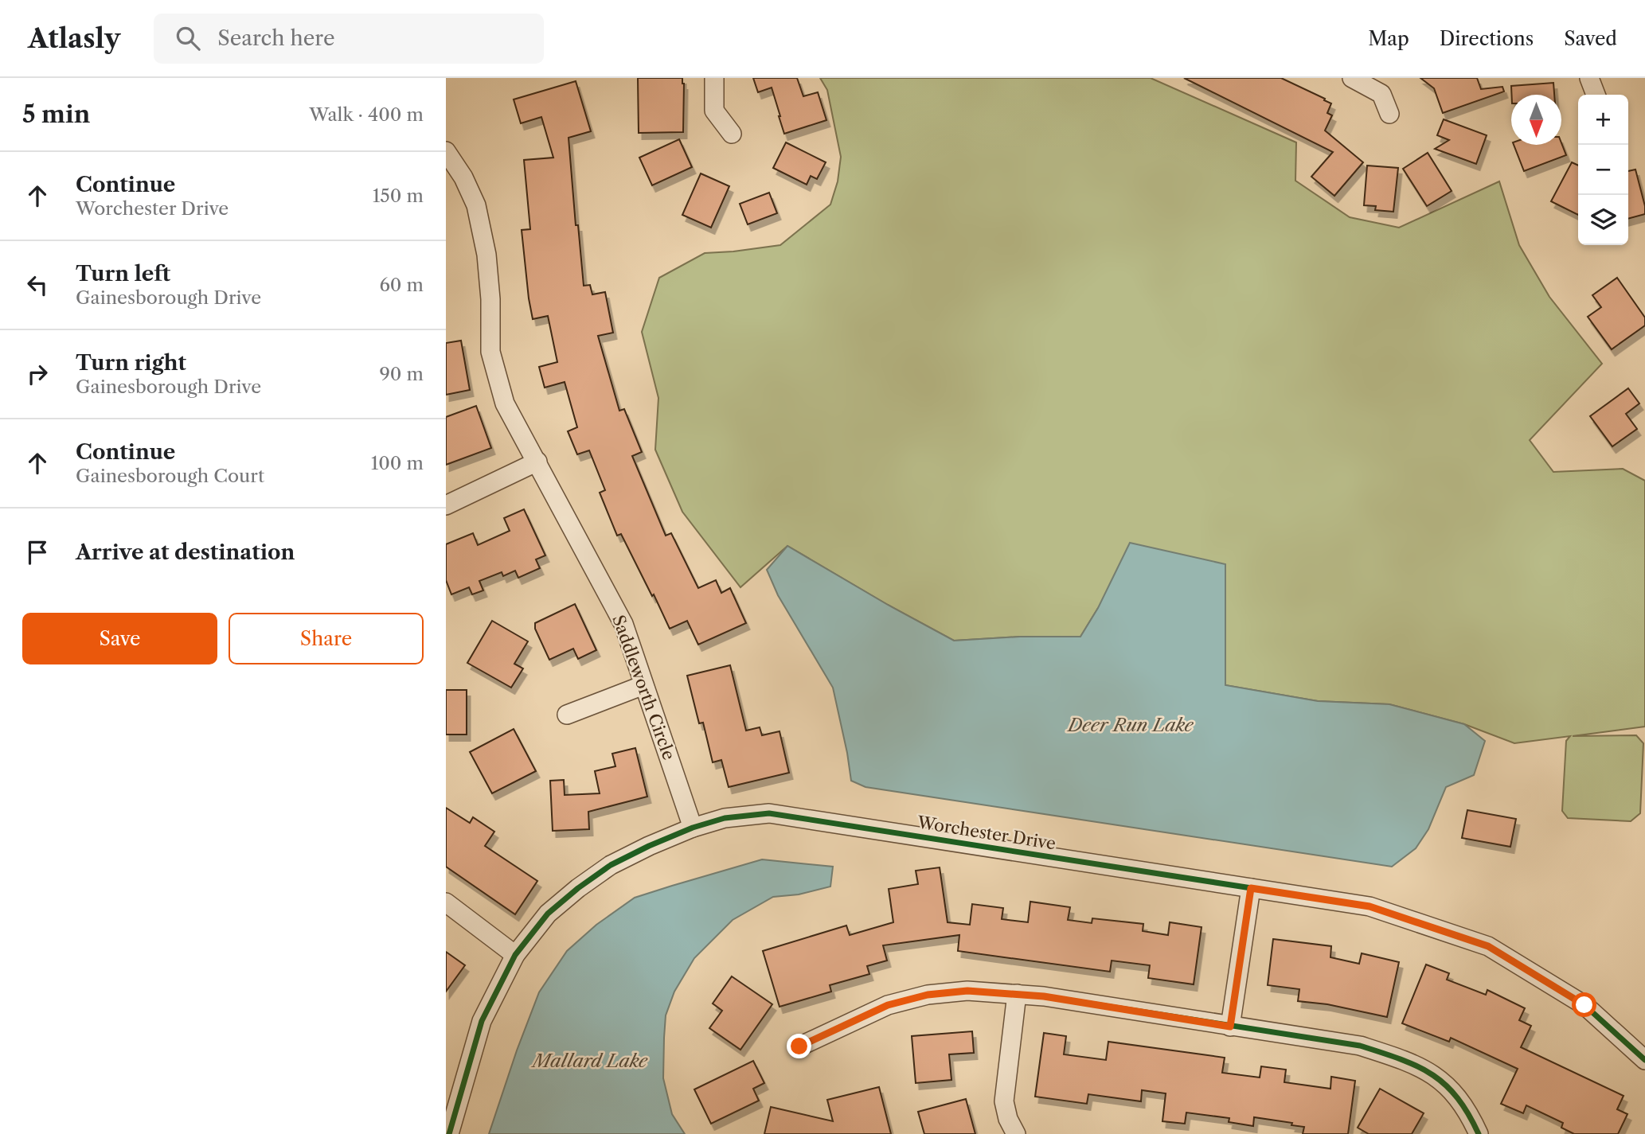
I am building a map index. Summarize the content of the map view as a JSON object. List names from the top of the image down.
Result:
{
  "streets": {
    "street": ["Saddleworth Circle", "Worchester Drive"]
  },
  "crossings": [
    ["Saddleworth Circle", "Worchester Drive"]
  ],
  "water": ["Deer Run Lake", "Mallard Lake"],
  "north": "bottom",
  "page": {
    "header": "Atlasly",
    "search": "Search here",
    "nav": ["Map", "Directions", "Saved"],
    "heading": ["5 min", "Walk · 400 m"],
    "map_buttons": ["+", "−"],
    "list": [
      ["Continue", "Worchester Drive", "150 m"],
      ["Turn left", "Gainesborough Drive", "60 m"],
      ["Turn right", "Gainesborough Drive", "90 m"],
      ["Continue", "Gainesborough Court", "100 m"],
      "Arrive at destination"
    ],
    "buttons": ["Save", "Share"]
  }
}
